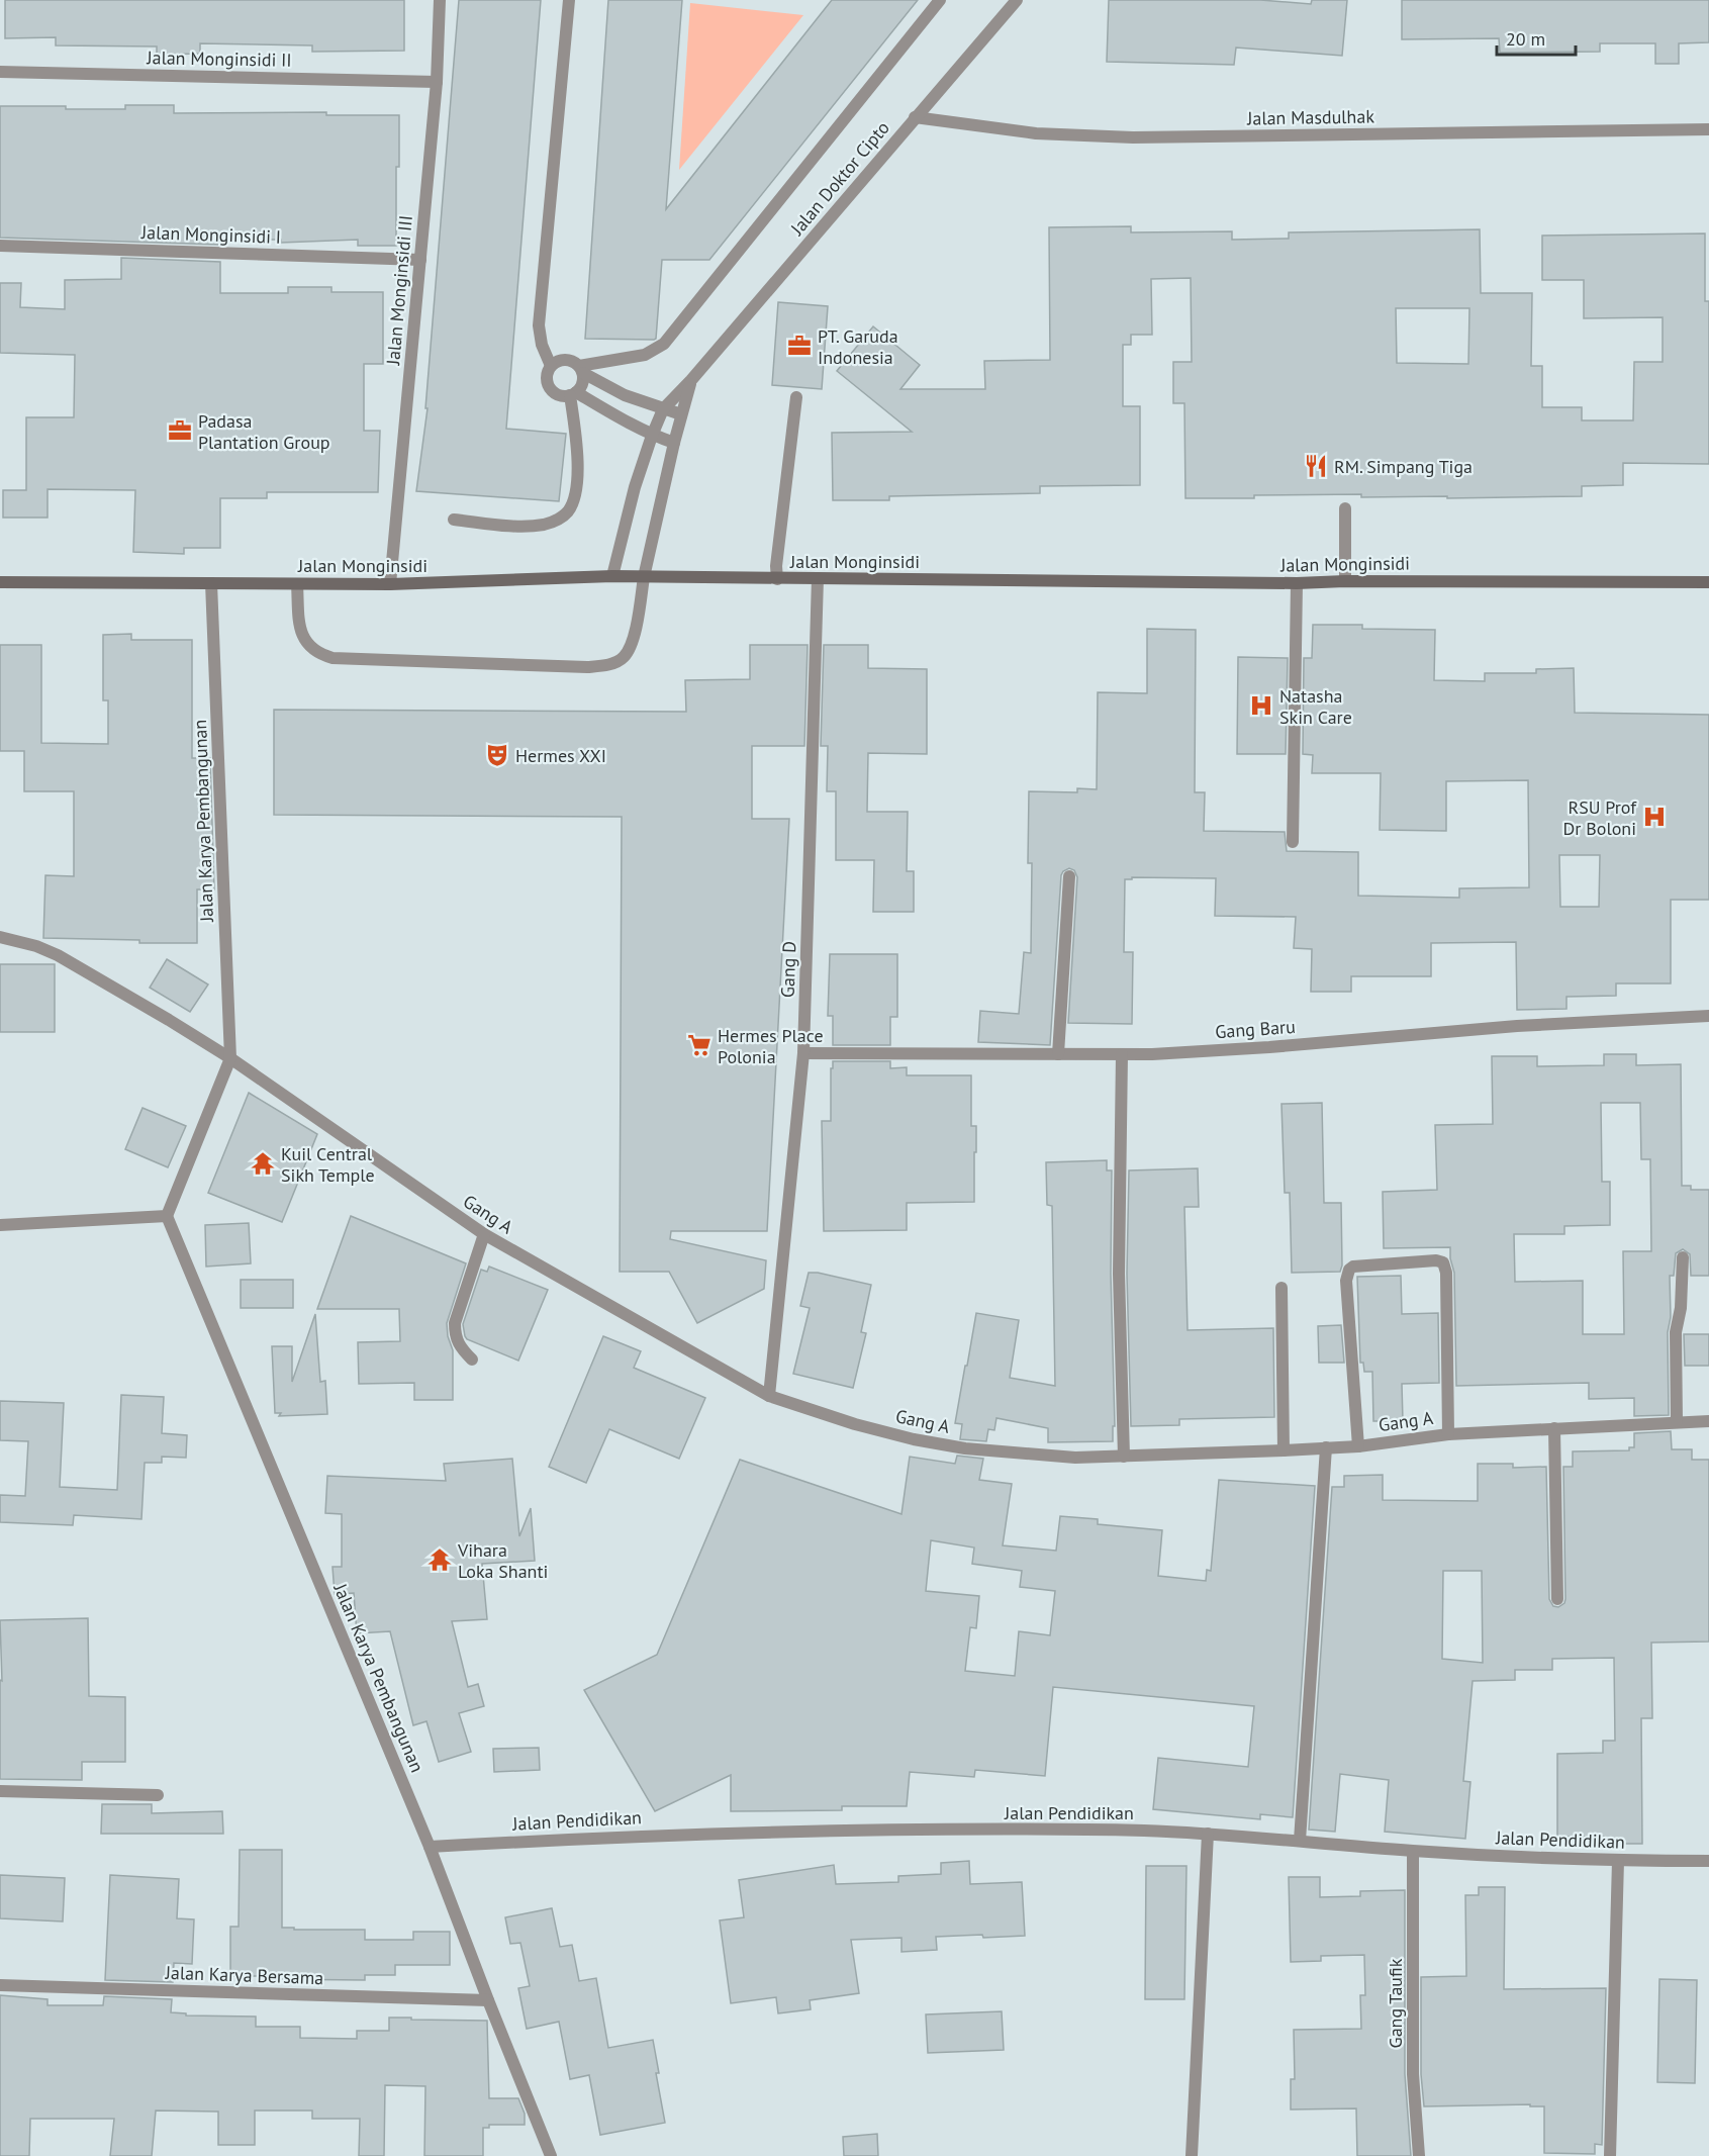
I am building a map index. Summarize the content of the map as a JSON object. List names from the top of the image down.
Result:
{
  "streets": {
    "main road": ["Jalan Monginsidi"],
    "street": [
      "Jalan Monginsidi II",
      "Jalan Masdulhak",
      "Jalan Doktor Cipto",
      "Jalan Monginsidi I",
      "Jalan Monginsidi III",
      "Jalan Karya Pembangunan",
      "Gang D",
      "Gang Baru",
      "Gang A",
      "Jalan Pendidikan",
      "Jalan Karya Bersama",
      "Gang Taufik"
    ]
  },
  "crossings": [
    ["Jalan Monginsidi II", "Jalan Monginsidi III"],
    ["Jalan Masdulhak", "Jalan Doktor Cipto"],
    ["Jalan Doktor Cipto", "Jalan Monginsidi"],
    ["Jalan Monginsidi I", "Jalan Monginsidi III"],
    ["Jalan Monginsidi III", "Jalan Monginsidi"],
    ["Jalan Monginsidi", "Jalan Karya Pembangunan"],
    ["Jalan Monginsidi", "Gang D"],
    ["Jalan Karya Pembangunan", "Gang A"],
    ["Jalan Karya Pembangunan", "Jalan Pendidikan"],
    ["Jalan Karya Pembangunan", "Jalan Karya Bersama"],
    ["Gang D", "Gang Baru"],
    ["Gang D", "Gang A"],
    ["Jalan Pendidikan", "Gang Taufik"]
  ],
  "places": {
    "office": ["PT. Garuda Indonesia", "Padasa Plantation Group"],
    "restaurant": ["RM. Simpang Tiga"],
    "hospital": ["Natasha Skin Care", "RSU Prof Dr Boloni"],
    "theatre": ["Hermes XXI"],
    "supermarket": ["Hermes Place Polonia"],
    "temple": ["Kuil Central Sikh Temple", "Vihara Loka Shanti"]
  },
  "scale_bar": "20 m"
}
